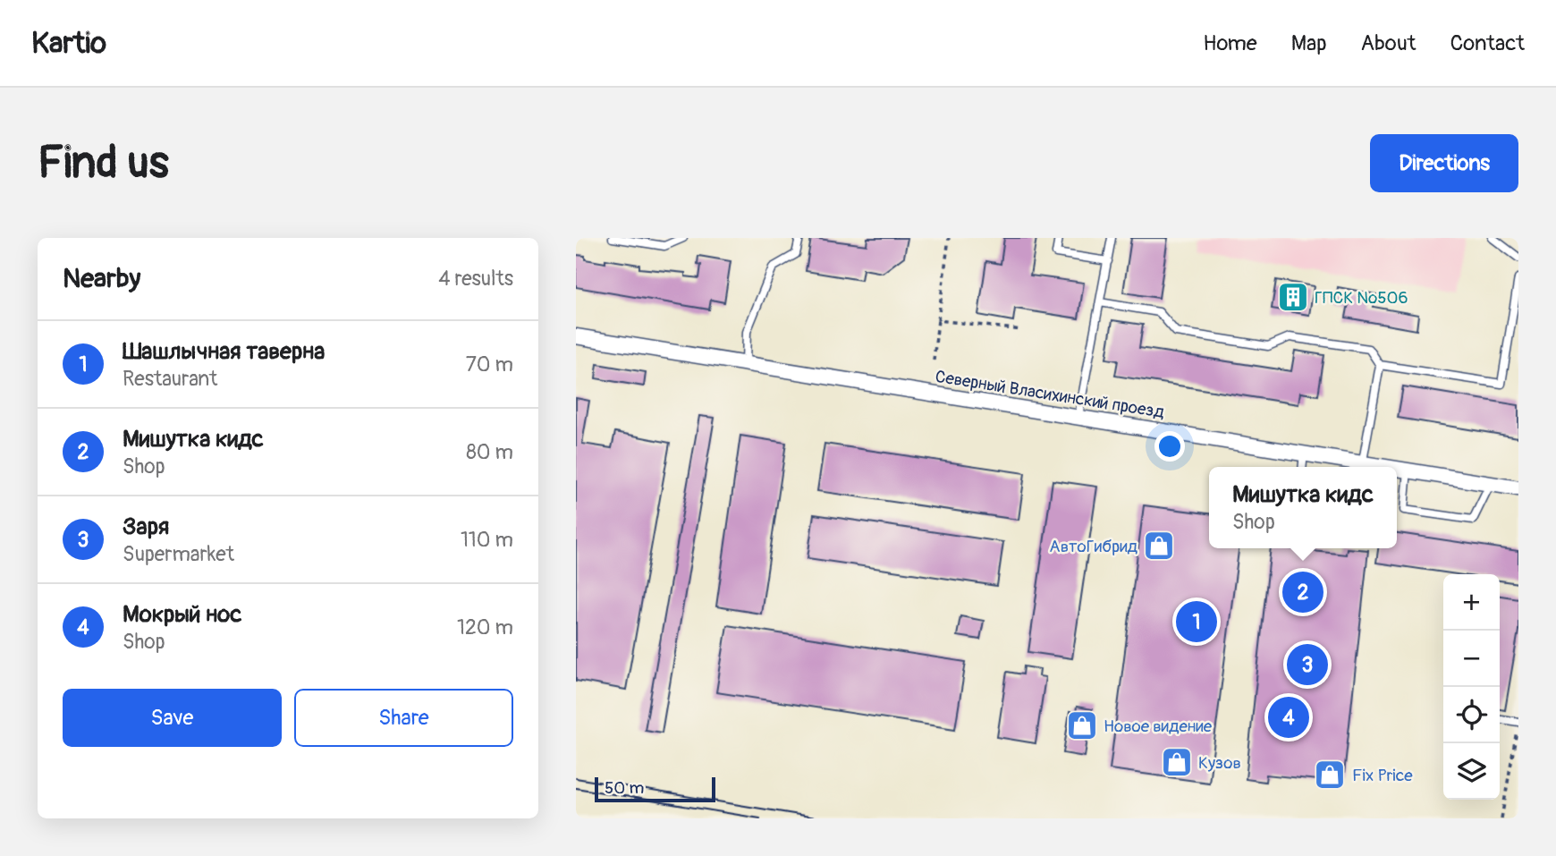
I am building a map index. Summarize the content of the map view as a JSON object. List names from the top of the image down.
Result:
{
  "streets": {
    "street": ["Северный Власихинский проезд"]
  },
  "places": {
    "building": ["ГПСК №506"],
    "shop": [
      "АвтоГибрид",
      "Новое видение",
      "Кузов",
      "Fix Price"
    ]
  },
  "scale_bar": "50 m",
  "page": {
    "header": "Kartio",
    "nav": [
      "Home",
      "Map",
      "About",
      "Contact"
    ],
    "buttons": [
      "Directions",
      ["Save", "Share"]
    ],
    "title": "Find us",
    "heading": ["Nearby", "4 results"],
    "list": [
      {
        "mark": "1",
        "name": "Шашлычная таверна",
        "note": "Restaurant",
        "value": "70 m"
      },
      {
        "mark": "2",
        "name": "Мишутка кидс",
        "note": "Shop",
        "value": "80 m"
      },
      {
        "mark": "3",
        "name": "Заря",
        "note": "Supermarket",
        "value": "110 m"
      },
      {
        "mark": "4",
        "name": "Мокрый нос",
        "note": "Shop",
        "value": "120 m"
      }
    ],
    "popup": ["Мишутка кидс", "Shop"],
    "pins": [
      "2",
      "1",
      "3",
      "4"
    ],
    "map_buttons": ["+", "−"],
    "scale": "50 m"
  }
}
